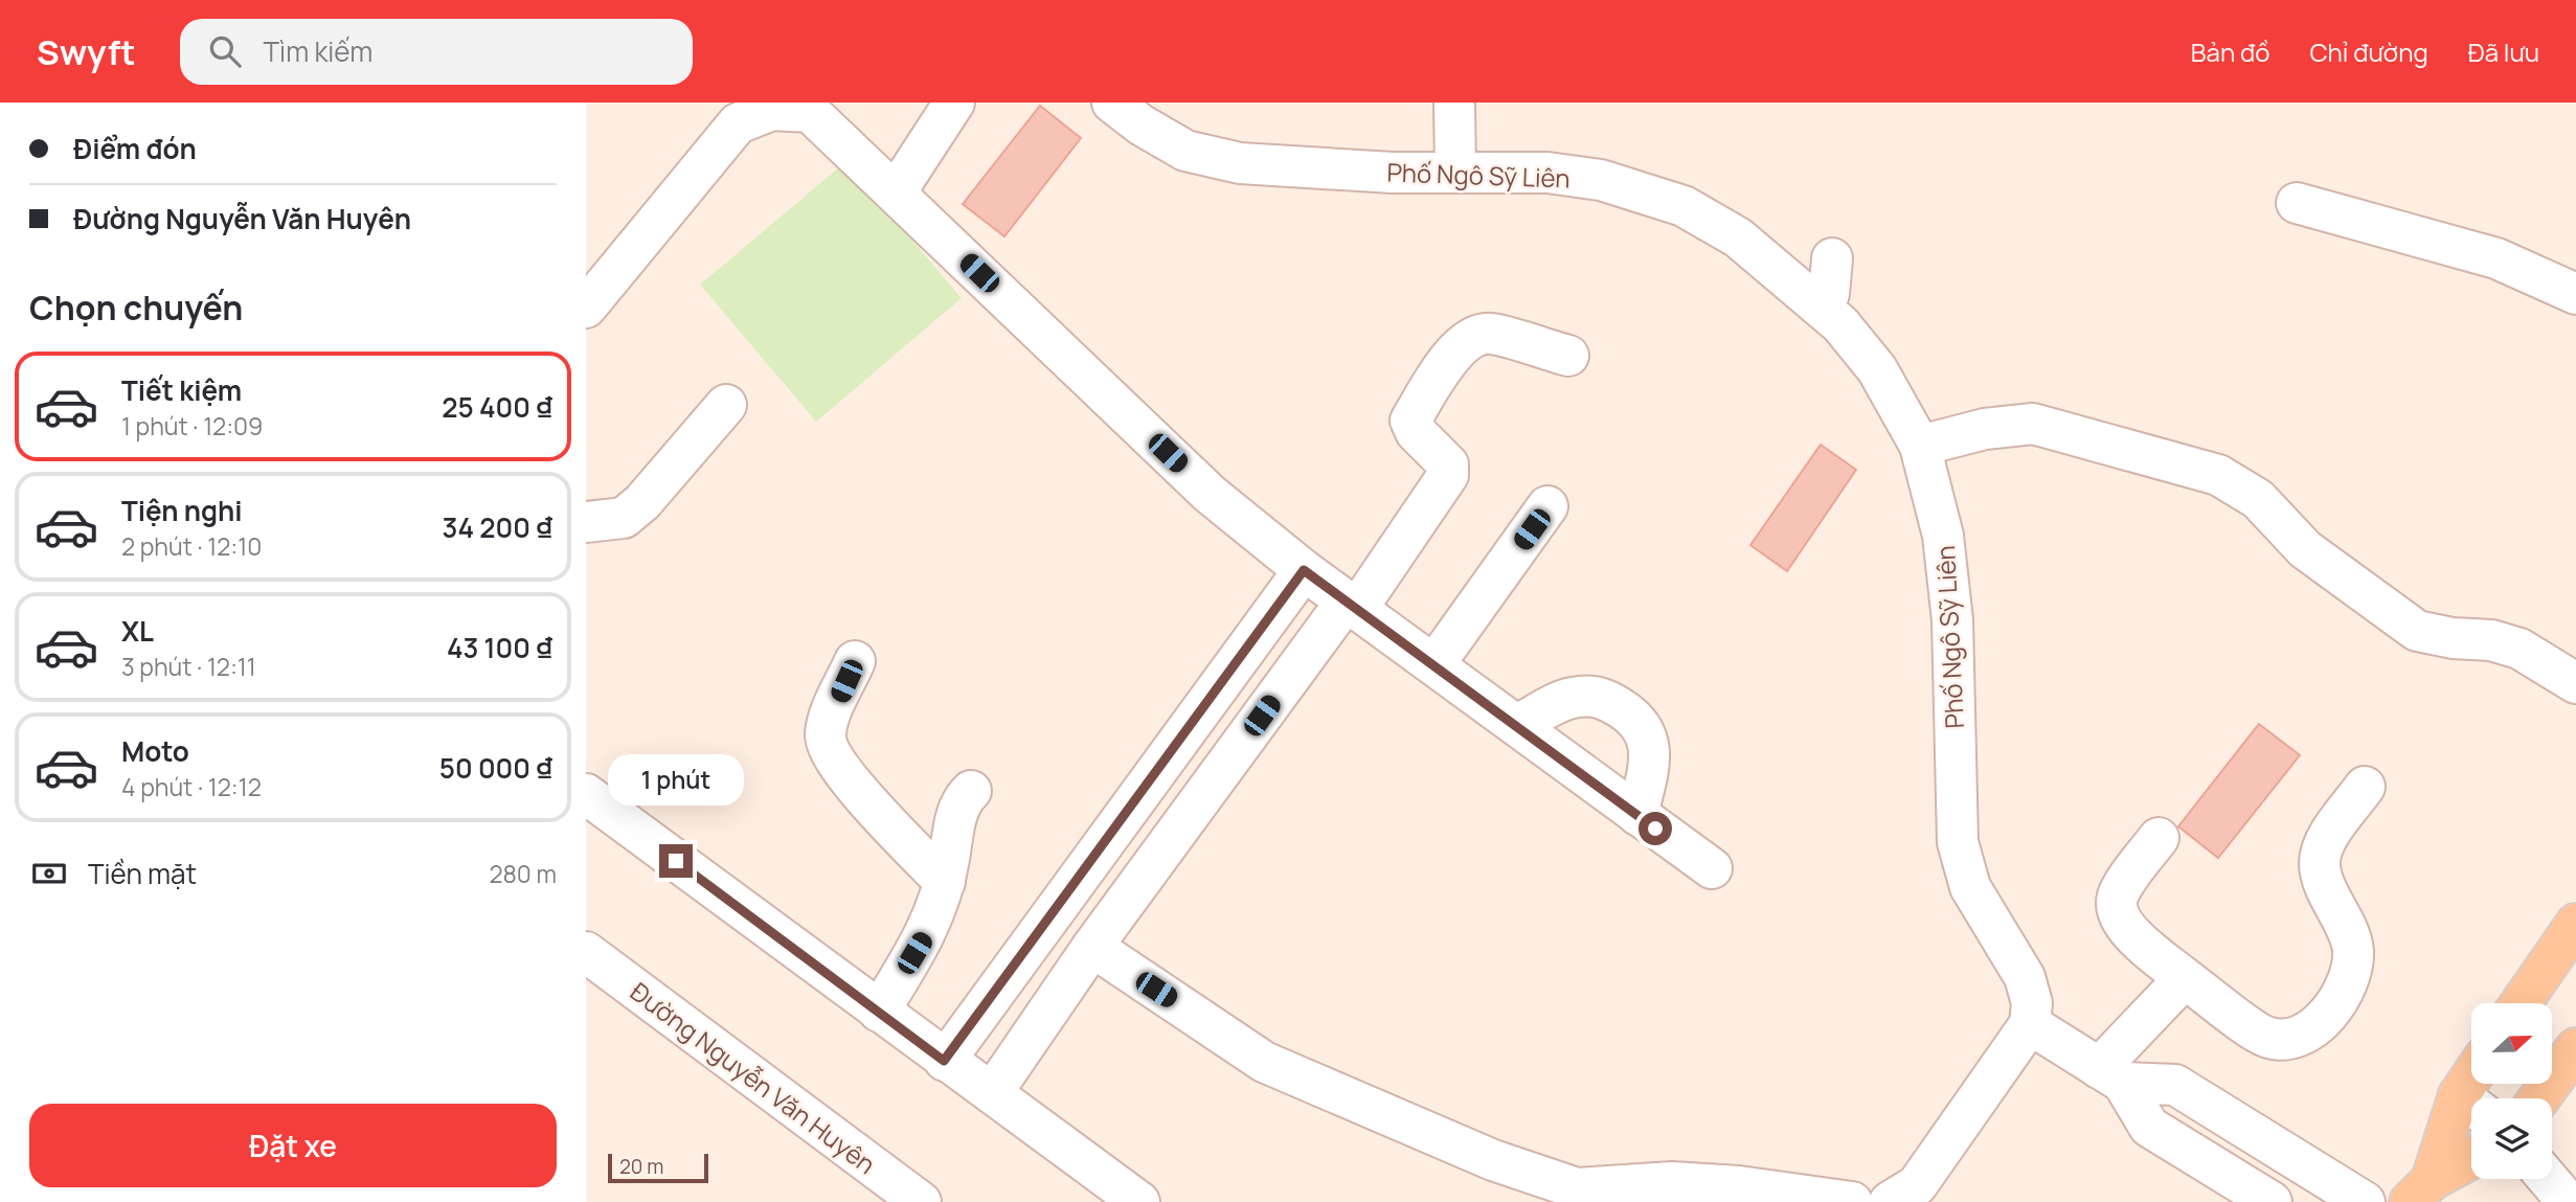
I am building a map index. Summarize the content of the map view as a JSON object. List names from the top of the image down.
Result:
{
  "streets": {
    "street": ["Phố Ngô Sỹ Liên", "Đường Nguyễn Văn Huyên"]
  },
  "scale_bar": "20 m",
  "north": "right",
  "page": {
    "header": "Swyft",
    "search": "Tìm kiếm",
    "nav": ["Bản đồ", "Chỉ đường", "Đã lưu"],
    "banner": ["Điểm đón", "Đường Nguyễn Văn Huyên"],
    "heading": "Chọn chuyến",
    "list": [
      {
        "name": "Tiết kiệm",
        "note": "1 phút · 12:09",
        "value": "25 400 ₫"
      },
      {
        "name": "Tiện nghi",
        "note": "2 phút · 12:10",
        "value": "34 200 ₫"
      },
      {
        "name": "XL",
        "note": "3 phút · 12:11",
        "value": "43 100 ₫"
      },
      {
        "name": "Moto",
        "note": "4 phút · 12:12",
        "value": "50 000 ₫"
      }
    ],
    "bubble": "1 phút",
    "pay": ["Tiền mặt", "280 m"],
    "buttons": "Đặt xe",
    "scale": "20 m"
  }
}
